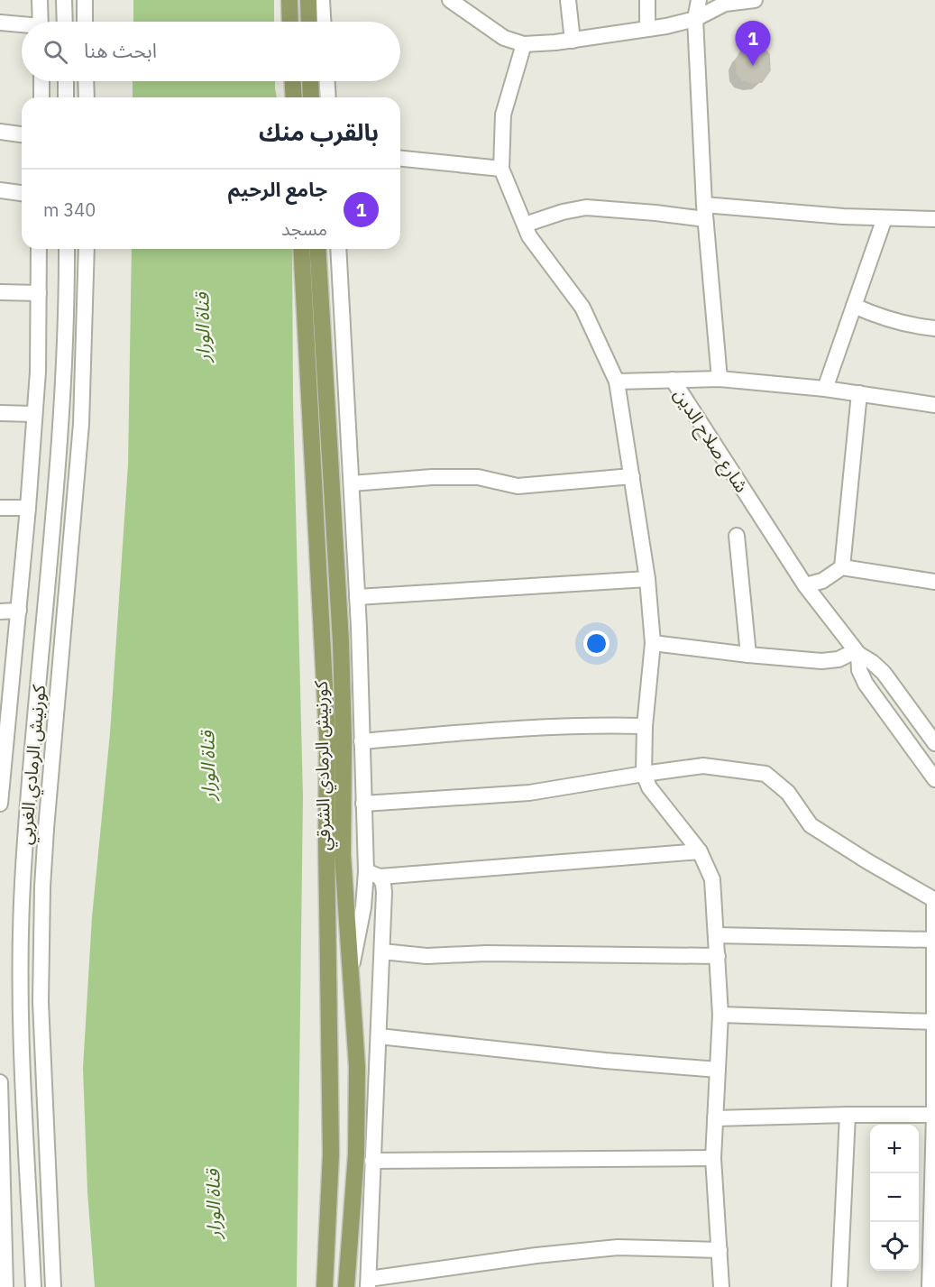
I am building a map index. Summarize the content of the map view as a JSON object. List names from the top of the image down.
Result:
{
  "streets": {
    "main road": ["كورنيش الرمادي الشرقي"],
    "street": ["شارع صلاح الدين", "كورنيش الرمادي الغربي"]
  },
  "water": ["قناة الورار"],
  "page": {
    "pins": "1",
    "search": "ابحث هنا",
    "heading": "بالقرب منك",
    "list": [
      {
        "mark": "1",
        "name": "جامع الرحيم",
        "note": "مسجد",
        "value": "340 m"
      }
    ],
    "map_buttons": ["+", "−"]
  }
}
